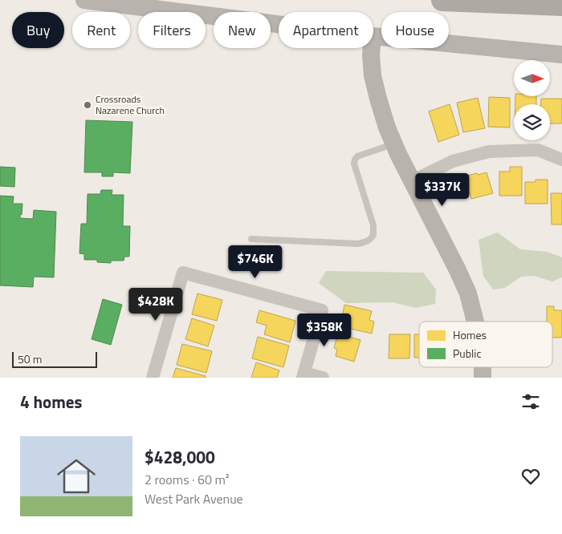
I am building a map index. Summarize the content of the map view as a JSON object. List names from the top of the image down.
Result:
{
  "places": ["Crossroads Nazarene Church"],
  "legend": ["Homes", "Public"],
  "scale_bar": "50 m",
  "north": "right",
  "page": {
    "chip": [
      "Buy",
      "Rent",
      "Filters",
      "New",
      "Apartment",
      "House"
    ],
    "price": [
      "$337K",
      "$746K",
      "$428K",
      "$358K"
    ],
    "scale": "50 m",
    "heading": "4 homes",
    "list": [
      {
        "name": "$428,000",
        "note": "2 rooms · 60 m² · West Park Avenue"
      }
    ]
  }
}
